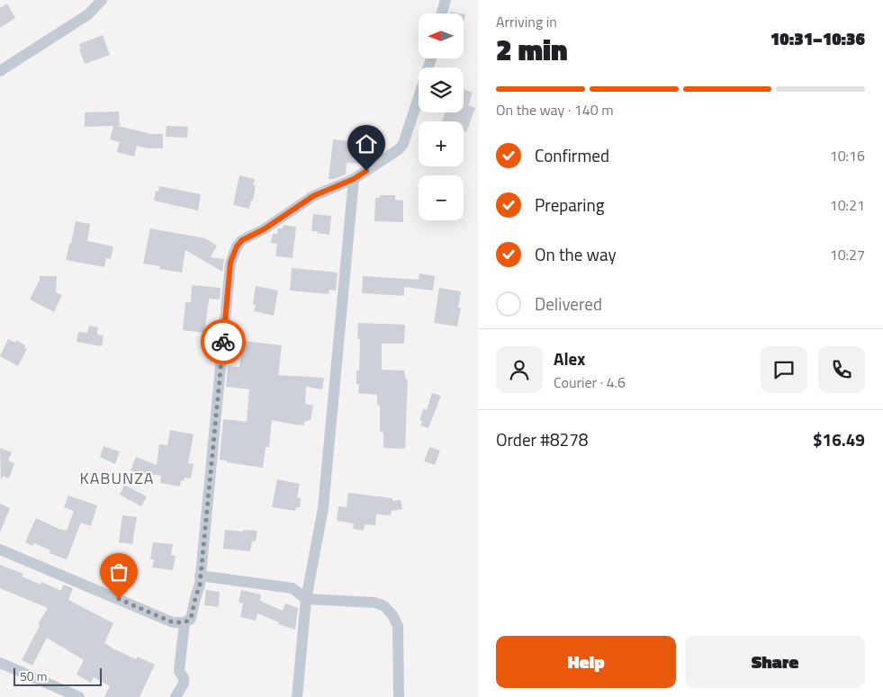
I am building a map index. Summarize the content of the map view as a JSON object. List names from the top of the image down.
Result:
{
  "districts": ["KABUNZA"],
  "scale_bar": "50 m",
  "north": "left",
  "page": {
    "heading": ["2 min", "Arriving in", "10:31–10:36"],
    "panel": [
      "Alex",
      "Courier · 4.6",
      "Order #8278",
      "$16.49"
    ],
    "map_buttons": ["+", "−"],
    "bar": "On the way · 140 m",
    "list": [
      ["Confirmed", "10:16"],
      ["Preparing", "10:21"],
      ["On the way", "10:27"],
      "Delivered"
    ],
    "buttons": ["Help", "Share"],
    "scale": "50 m"
  }
}
